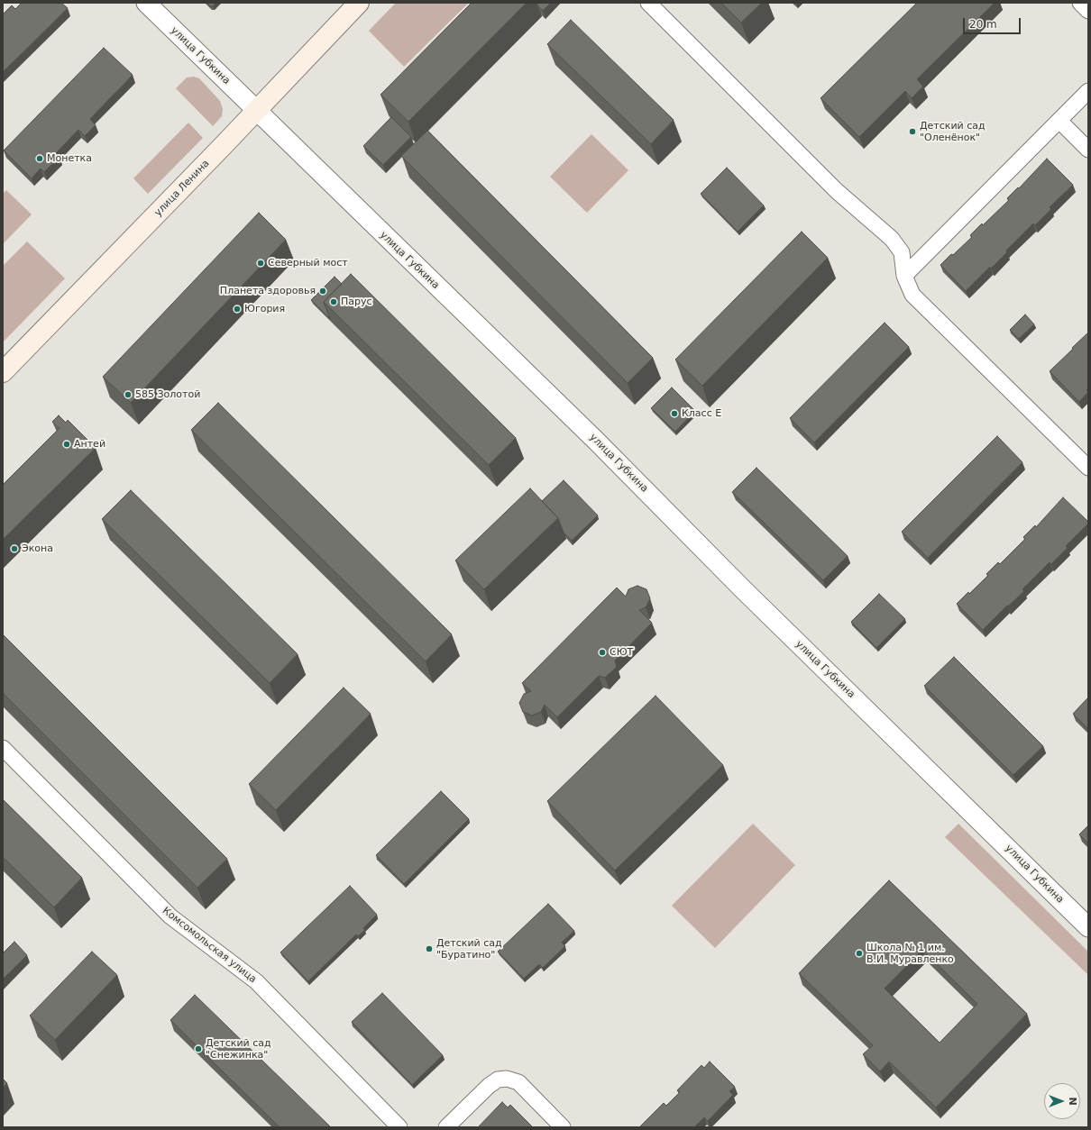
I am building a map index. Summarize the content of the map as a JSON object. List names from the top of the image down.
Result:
{
  "streets": {
    "main road": ["улица Ленина"],
    "street": ["улица Губкина", "Комсомольская улица"]
  },
  "crossings": [
    ["улица Губкина", "улица Ленина"]
  ],
  "places": [
    "Детский сад \"Оленёнок\"",
    "Монетка",
    "Северный мост",
    "Планета здоровья",
    "Парус",
    "Югория",
    "585 Золотой",
    "Класс Е",
    "Антей",
    "Экона",
    "СЮТ",
    "Детский сад \"Буратино\"",
    "Школа № 1 им. В.И. Муравленко",
    "Детский сад \"Снежинка\""
  ],
  "scale_bar": "20 m",
  "north": "right"
}
